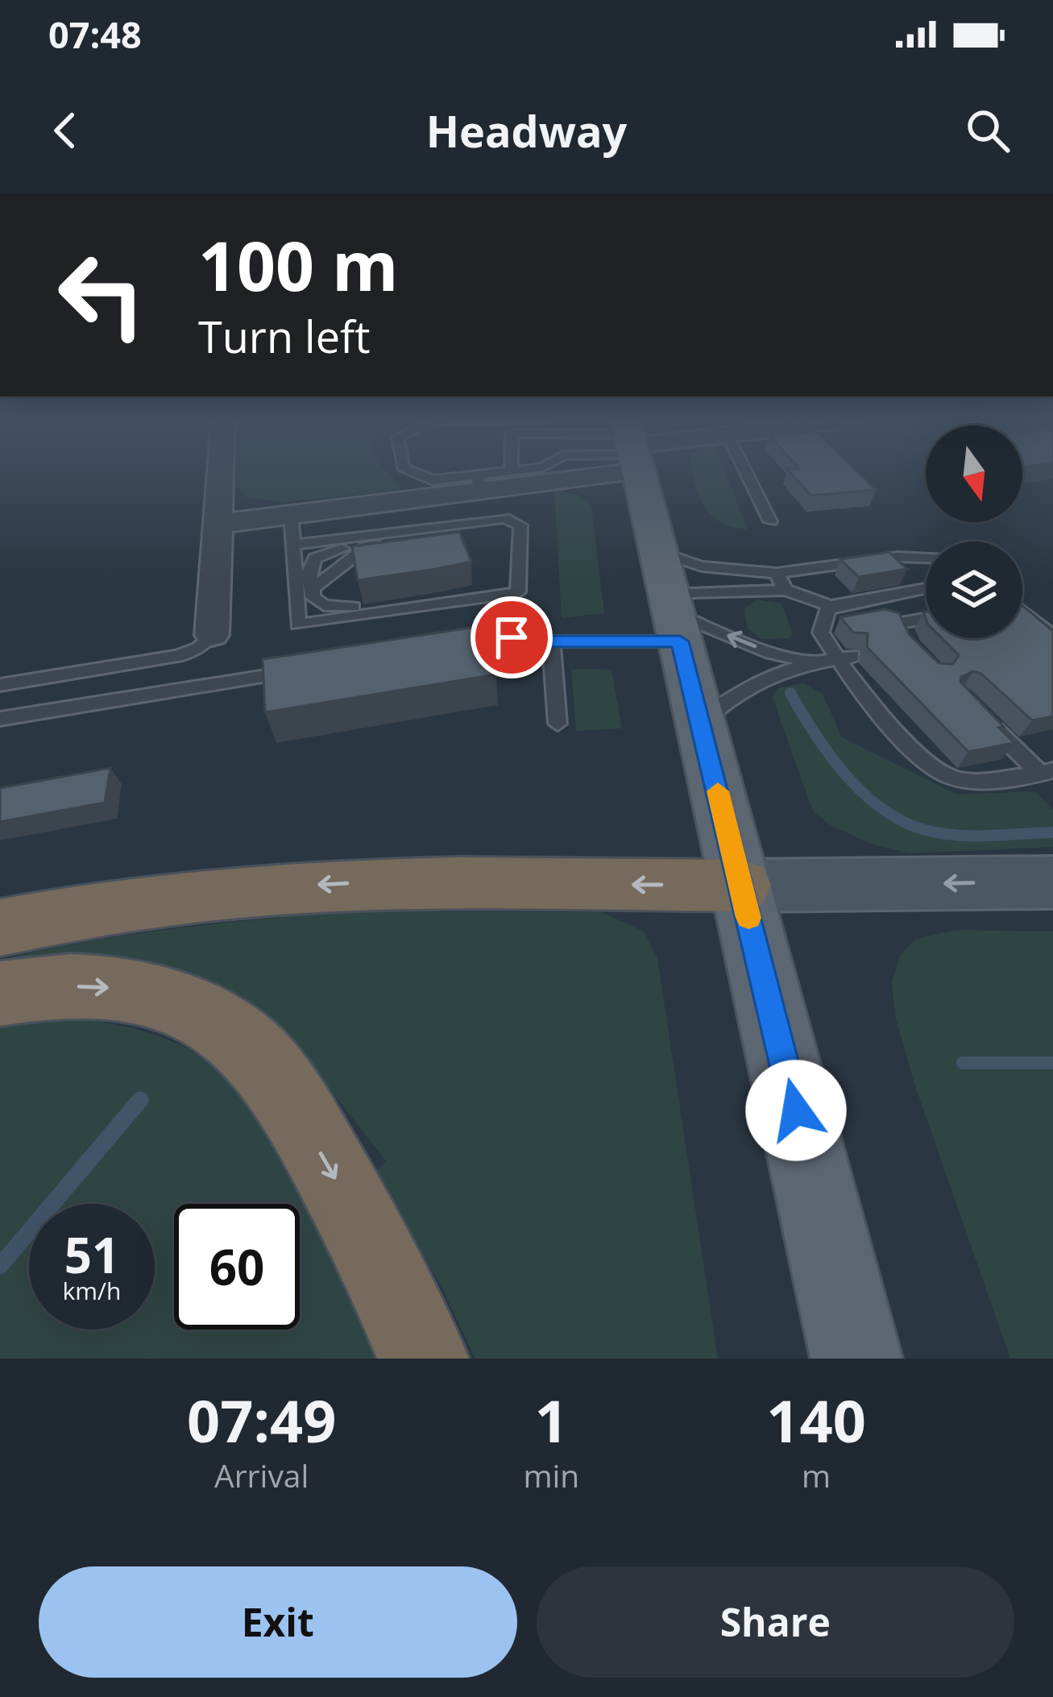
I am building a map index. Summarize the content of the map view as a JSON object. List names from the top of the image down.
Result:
{
  "north": "bottom",
  "page": {
    "status": "07:48",
    "header": "Headway",
    "turn": ["100 m", "Turn left"],
    "speed": "51 km/h",
    "limit": "60",
    "eta": [
      "07:49",
      "Arrival",
      "1",
      "min",
      "140",
      "m"
    ],
    "buttons": ["Exit", "Share"]
  }
}
